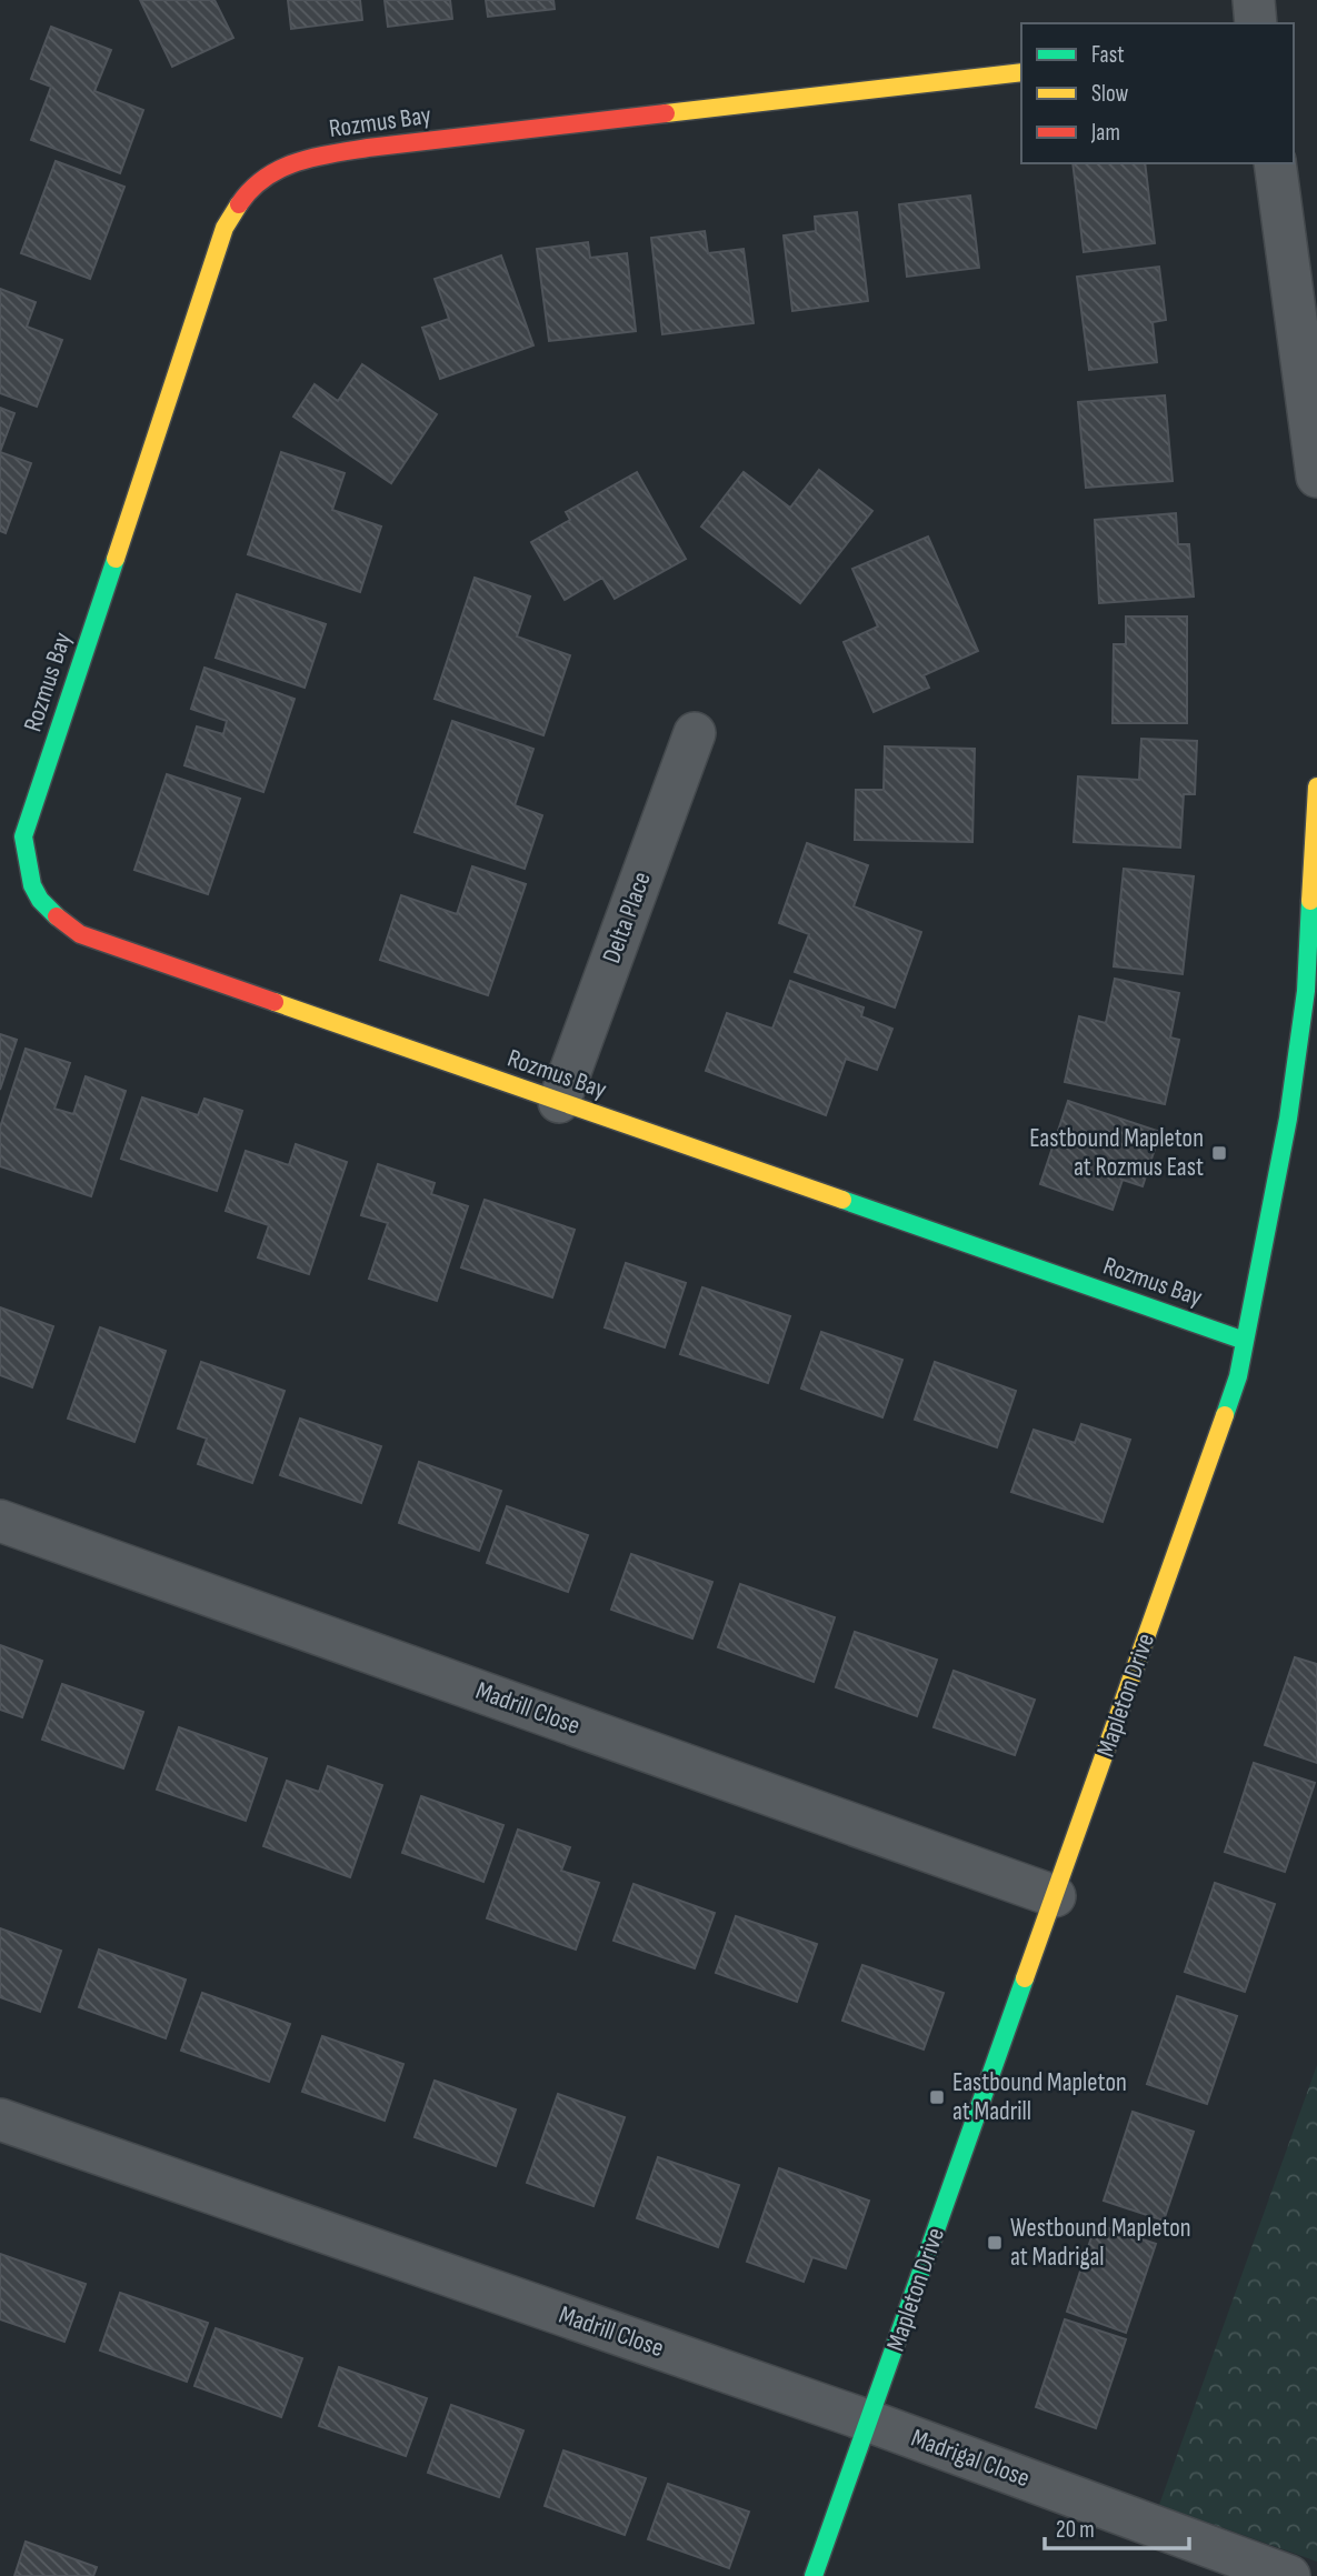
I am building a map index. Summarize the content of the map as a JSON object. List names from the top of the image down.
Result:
{
  "streets": {
    "street": [
      "Rozmus Bay",
      "Delta Place",
      "Mapleton Drive",
      "Madrill Close",
      "Madrigal Close"
    ]
  },
  "crossings": [
    ["Rozmus Bay", "Delta Place"],
    ["Rozmus Bay", "Mapleton Drive"],
    ["Mapleton Drive", "Madrill Close"],
    ["Mapleton Drive", "Madrigal Close"],
    ["Madrill Close", "Madrigal Close"]
  ],
  "places": {
    "transit": ["Eastbound Mapleton at Rozmus East", "Eastbound Mapleton at Madrill", "Westbound Mapleton at Madrigal"]
  },
  "legend": ["Fast", "Slow", "Jam"],
  "scale_bar": "20 m"
}
